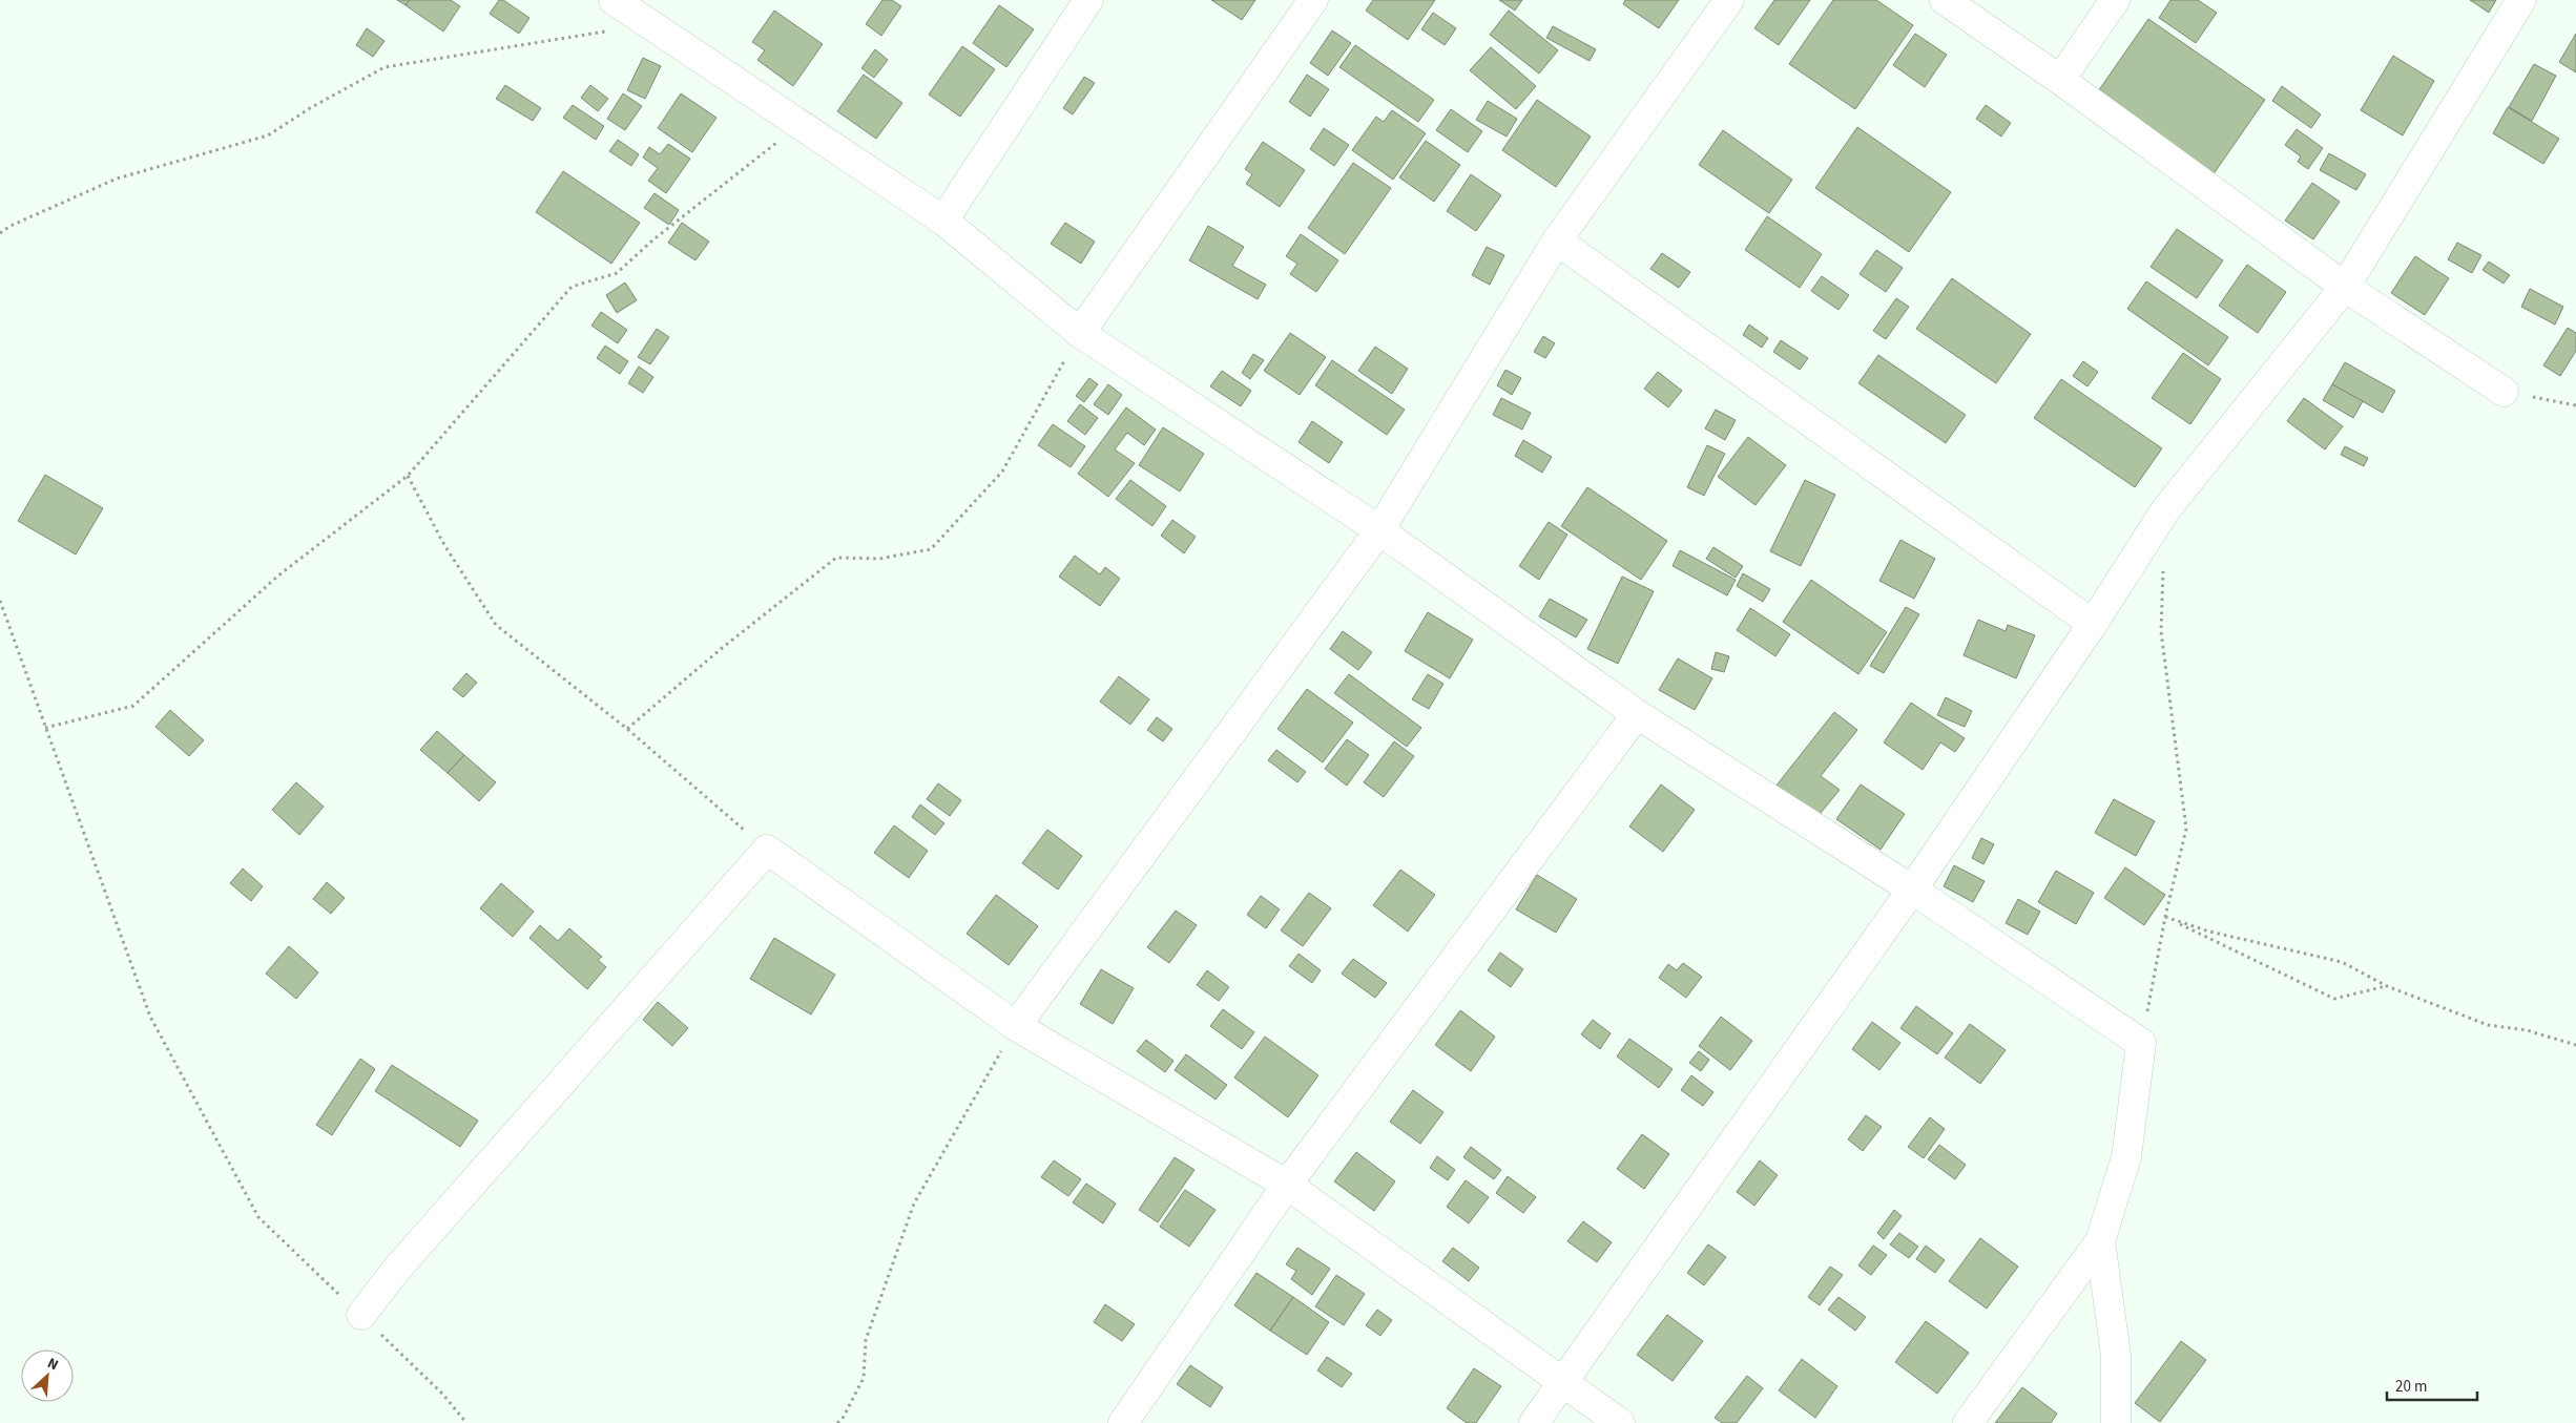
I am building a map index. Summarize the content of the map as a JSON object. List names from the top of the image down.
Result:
{
  "scale_bar": "20 m",
  "north": "top right"
}
